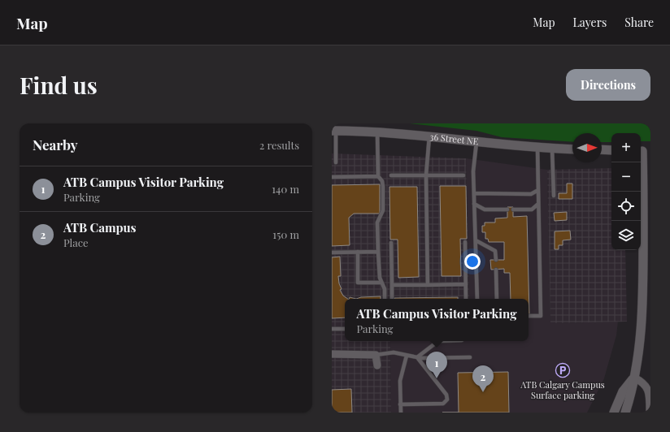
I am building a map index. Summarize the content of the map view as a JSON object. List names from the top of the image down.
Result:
{
  "streets": {
    "street": ["36 Street NE"]
  },
  "places": {
    "parking": ["ATB Calgary Campus Surface parking"]
  },
  "north": "right",
  "page": {
    "header": "Map",
    "nav": ["Map", "Layers", "Share"],
    "buttons": "Directions",
    "title": "Find us",
    "heading": ["Nearby", "2 results"],
    "map_buttons": ["+", "−"],
    "list": [
      {
        "mark": "1",
        "name": "ATB Campus Visitor Parking",
        "note": "Parking",
        "value": "140 m"
      },
      {
        "mark": "2",
        "name": "ATB Campus",
        "note": "Place",
        "value": "150 m"
      }
    ],
    "popup": ["ATB Campus Visitor Parking", "Parking"],
    "pins": ["1", "2"]
  }
}
